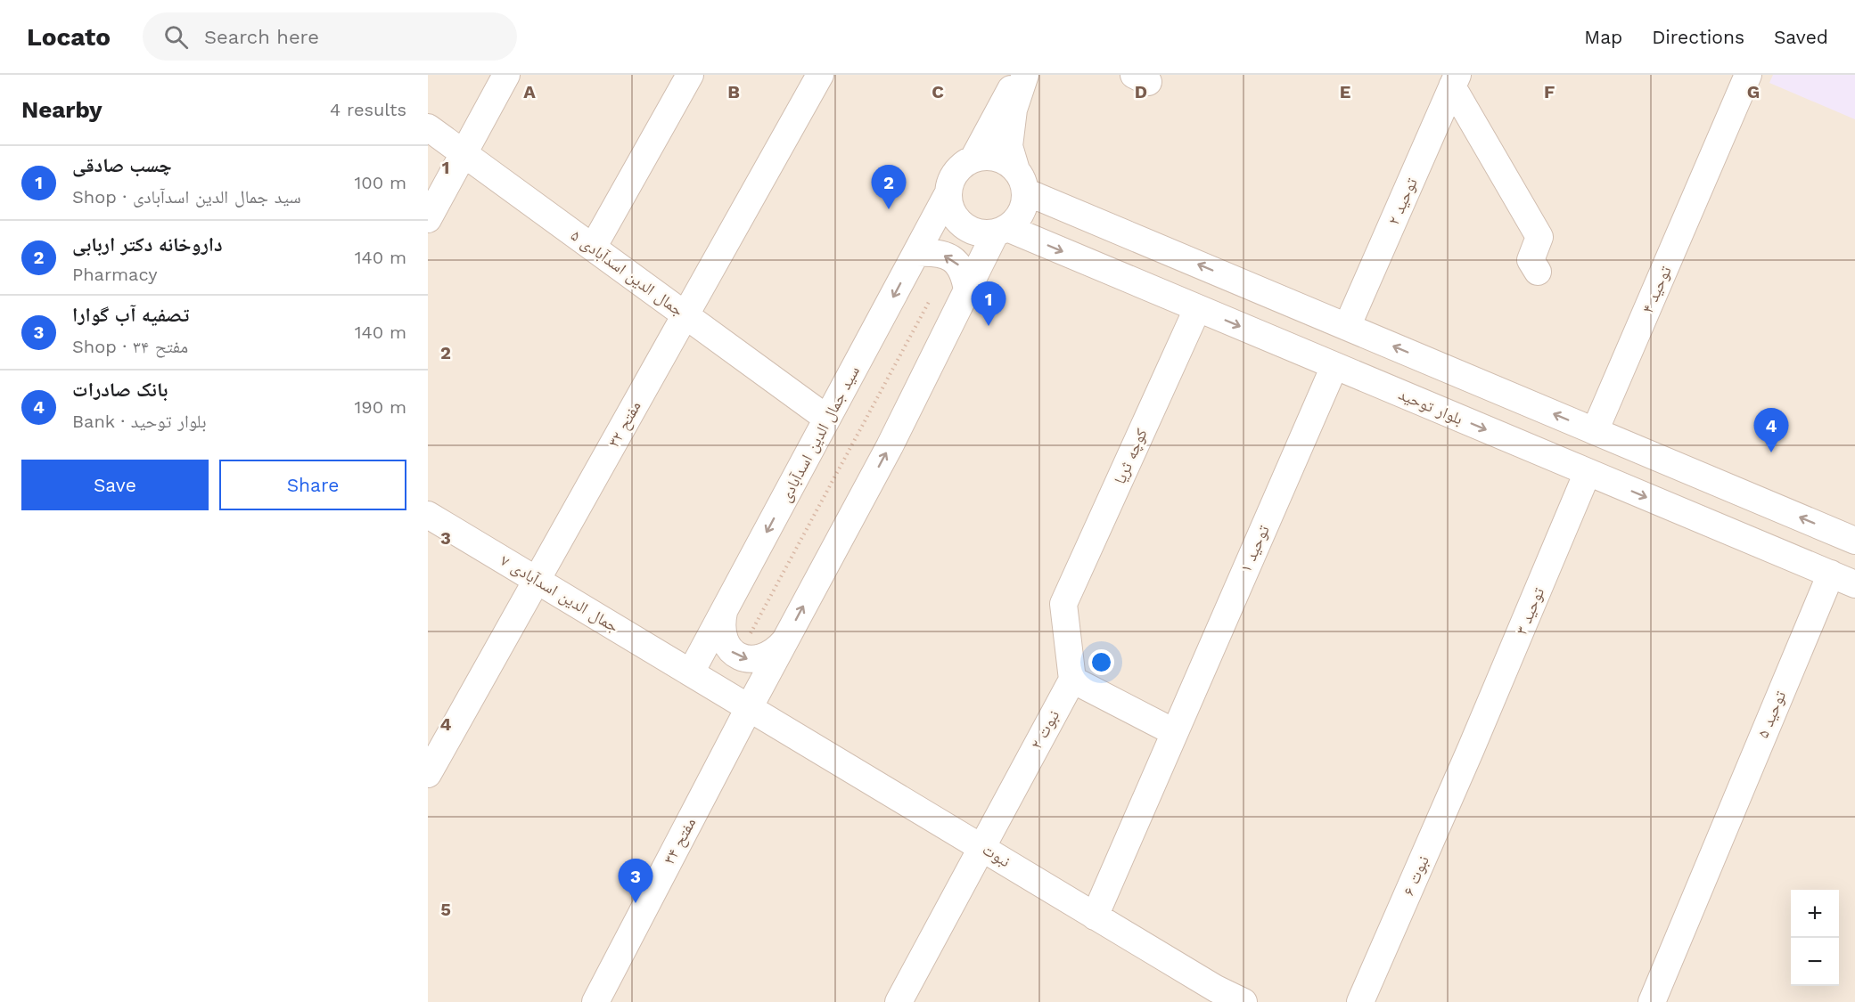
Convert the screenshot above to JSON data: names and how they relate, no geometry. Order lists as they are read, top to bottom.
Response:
{
  "streets": {
    "street": [
      "توحید ۲",
      "جمال الدین اسدآبادی ۵",
      "توحید ۴",
      "بلوار توحید",
      "مفتح ۳۲",
      "سید جمال الدین اسدآبادی",
      "کوچه ثریا",
      "توحید ۱",
      "جمال الدین اسدآبادی ۷",
      "توحید ۳",
      "توحید ۵",
      "نبوت ۲",
      "مفتح ۳۴",
      "نبوت",
      "نبوت ۶"
    ]
  },
  "crossings": [
    ["جمال الدین اسدآبادی ۵", "مفتح ۳۲"],
    ["جمال الدین اسدآبادی ۵", "سید جمال الدین اسدآبادی"],
    ["بلوار توحید", "سید جمال الدین اسدآبادی"],
    ["بلوار توحید", "کوچه ثریا"],
    ["بلوار توحید", "توحید ۱"],
    ["بلوار توحید", "توحید ۳"],
    ["بلوار توحید", "توحید ۵"],
    ["مفتح ۳۲", "جمال الدین اسدآبادی ۷"],
    ["سید جمال الدین اسدآبادی", "جمال الدین اسدآبادی ۷"],
    ["کوچه ثریا", "نبوت ۲"],
    ["توحید ۱", "نبوت"],
    ["جمال الدین اسدآبادی ۷", "مفتح ۳۴"],
    ["جمال الدین اسدآبادی ۷", "نبوت"],
    ["توحید ۳", "نبوت ۶"],
    ["نبوت ۲", "نبوت"],
    ["مفتح ۳۴", "نبوت"]
  ],
  "page": {
    "header": "Locato",
    "search": "Search here",
    "nav": ["Map", "Directions", "Saved"],
    "heading": ["Nearby", "4 results"],
    "list": [
      {
        "mark": "1",
        "name": "چسب صادقی",
        "note": "Shop · سید جمال الدین اسدآبادی",
        "value": "100 m"
      },
      {
        "mark": "2",
        "name": "داروخانه دکتر اربابی",
        "note": "Pharmacy",
        "value": "140 m"
      },
      {
        "mark": "3",
        "name": "تصفیه آب گوارا",
        "note": "Shop · مفتح ۳۴",
        "value": "140 m"
      },
      {
        "mark": "4",
        "name": "بانک صادرات",
        "note": "Bank · بلوار توحید",
        "value": "190 m"
      }
    ],
    "pins": [
      "2",
      "1",
      "4",
      "3"
    ],
    "buttons": ["Save", "Share"],
    "map_buttons": ["+", "−"]
  },
  "grid": {
    "columns": [
      "A",
      "B",
      "C",
      "D",
      "E",
      "F",
      "G"
    ],
    "rows": [
      "1",
      "2",
      "3",
      "4",
      "5"
    ]
  }
}
